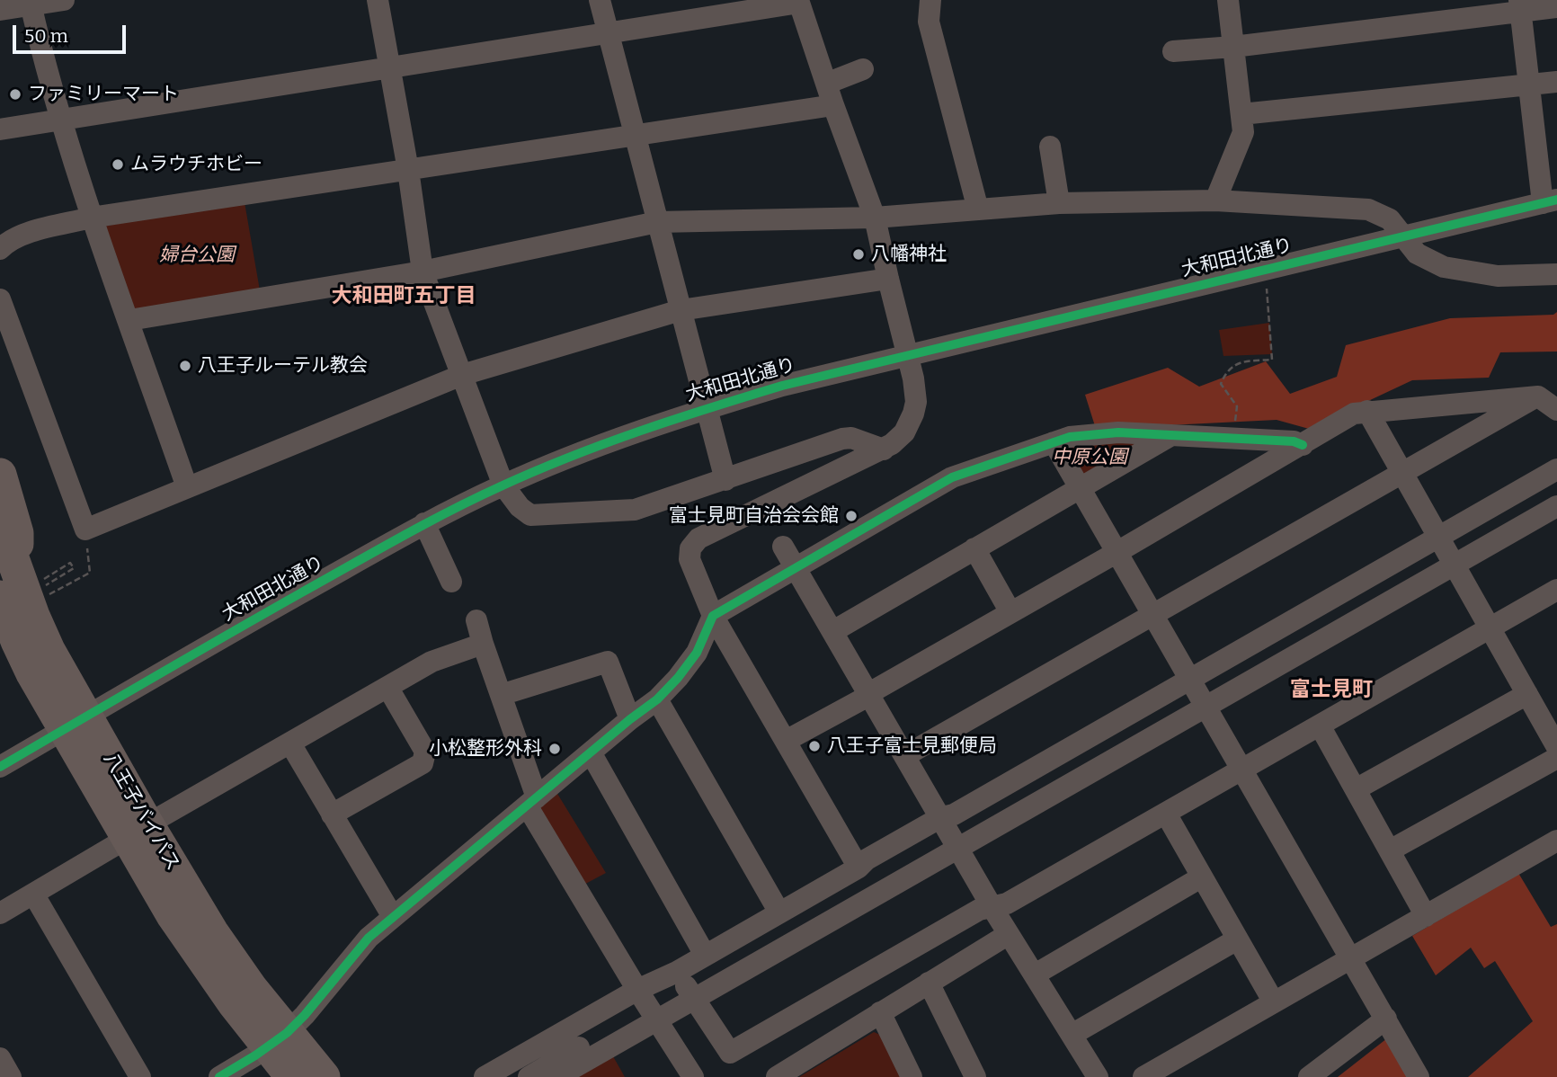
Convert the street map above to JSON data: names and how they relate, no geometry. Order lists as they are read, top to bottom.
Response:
{
  "streets": {
    "highway": ["八王子バイパス"],
    "street": ["大和田北通り"]
  },
  "crossings": [
    ["大和田北通り", "八王子バイパス"]
  ],
  "districts": ["大和田町五丁目", "富士見町"],
  "parks": ["婦台公園", "中原公園"],
  "places": [
    "ファミリーマート",
    "ムラウチホビー",
    "八幡神社",
    "八王子ルーテル教会",
    "富士見町自治会会館",
    "八王子富士見郵便局",
    "小松整形外科"
  ],
  "scale_bar": "50 m"
}
